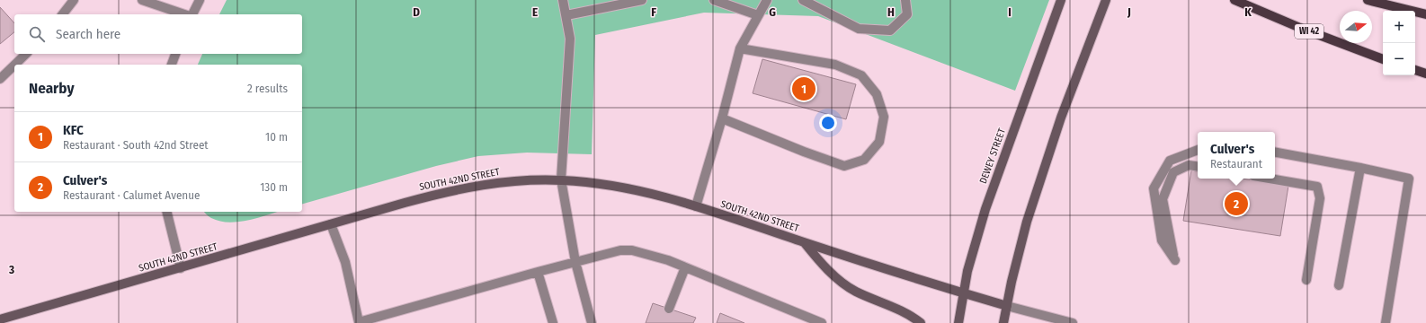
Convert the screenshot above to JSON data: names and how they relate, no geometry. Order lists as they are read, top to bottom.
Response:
{
  "streets": {
    "main road": ["WI 42"],
    "street": ["DEWEY STREET", "SOUTH 42ND STREET"]
  },
  "crossings": [
    ["DEWEY STREET", "SOUTH 42ND STREET"]
  ],
  "north": "right",
  "page": {
    "map_buttons": ["+", "−"],
    "search": "Search here",
    "heading": ["Nearby", "2 results"],
    "pins": ["1", "2"],
    "list": [
      {
        "mark": "1",
        "name": "KFC",
        "note": "Restaurant · South 42nd Street",
        "value": "10 m"
      },
      {
        "mark": "2",
        "name": "Culver's",
        "note": "Restaurant · Calumet Avenue",
        "value": "130 m"
      }
    ],
    "popup": ["Culver's", "Restaurant"]
  },
  "grid": {
    "columns": [
      "D",
      "E",
      "F",
      "G",
      "H",
      "I",
      "J",
      "K"
    ],
    "rows": ["3"]
  }
}
